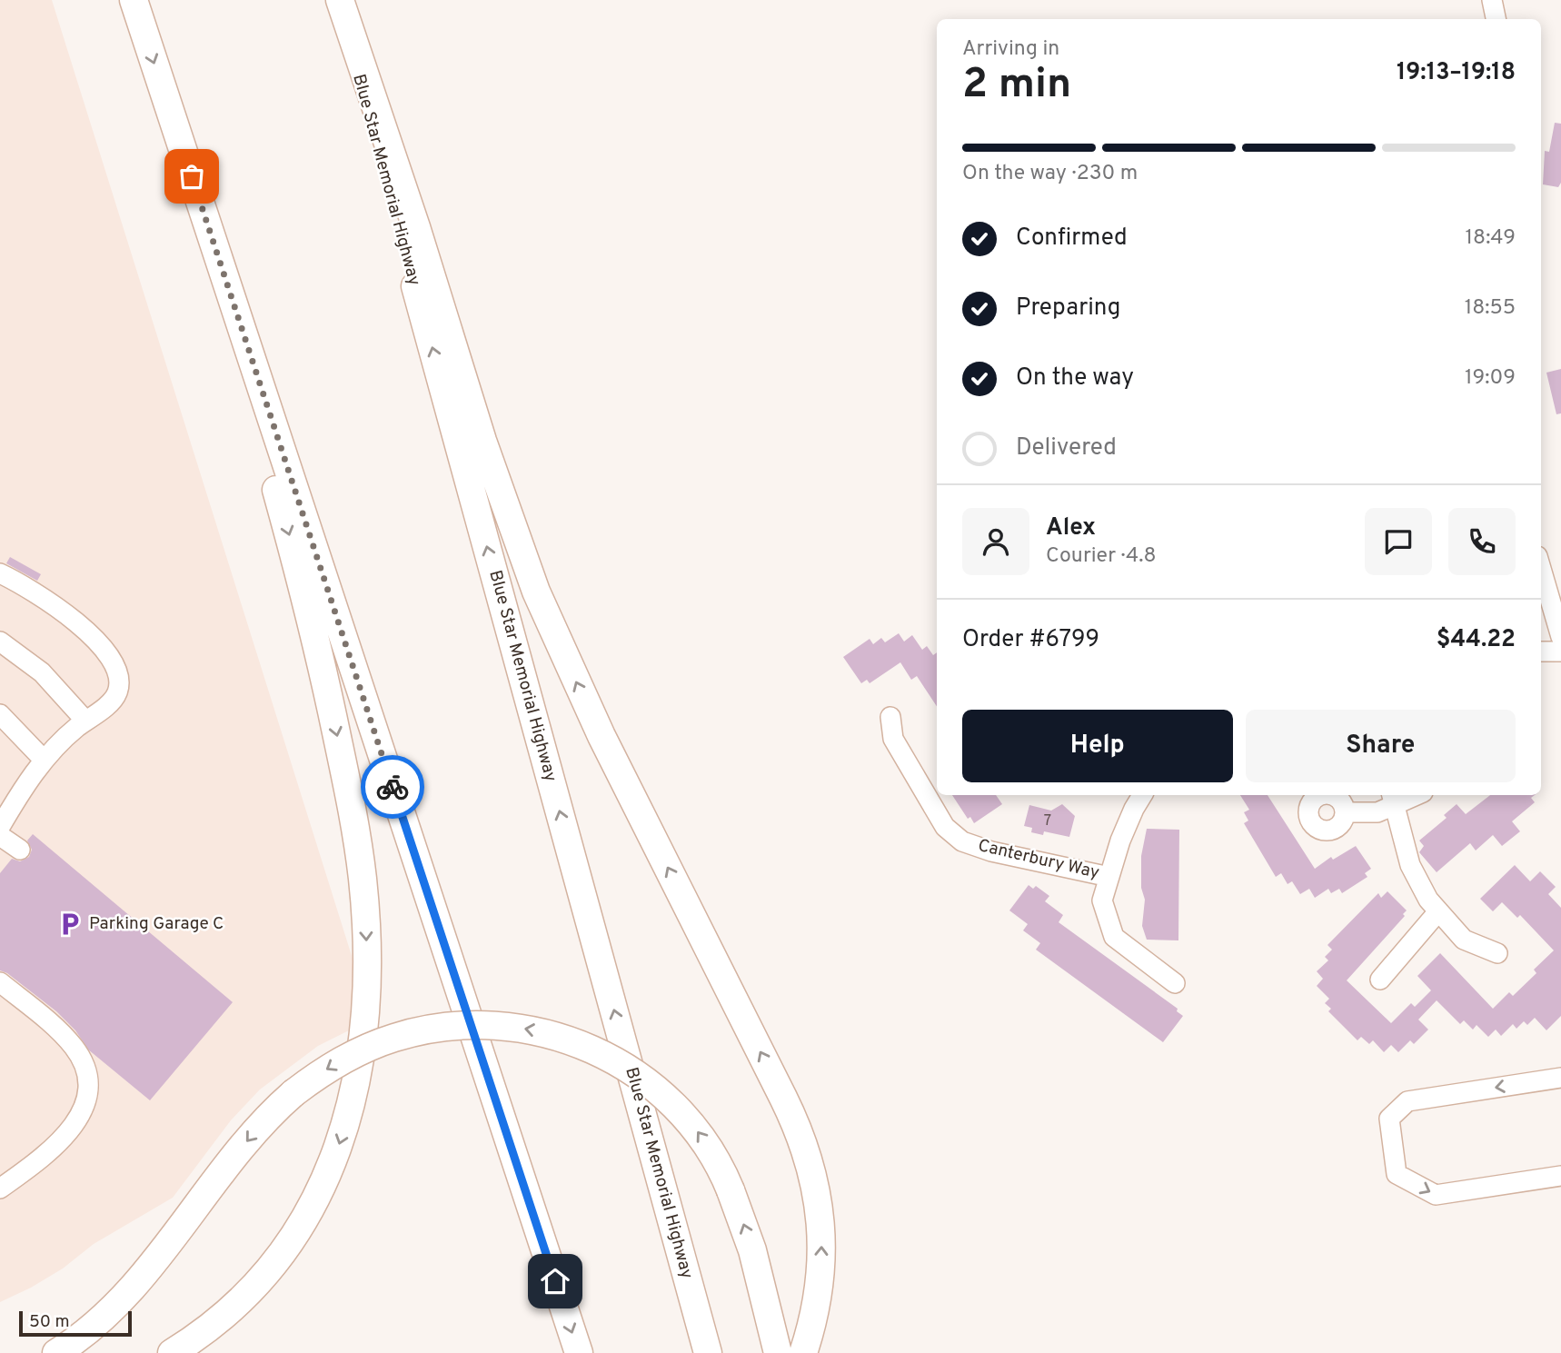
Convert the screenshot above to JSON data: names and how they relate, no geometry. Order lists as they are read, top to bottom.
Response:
{
  "streets": {
    "highway": ["Blue Star Memorial Highway"],
    "street": ["Canterbury Way"]
  },
  "places": {
    "parking": ["Parking Garage C"]
  },
  "house_numbers": ["7"],
  "scale_bar": "50 m",
  "page": {
    "heading": ["2 min", "Arriving in", "19:13–19:18"],
    "panel": [
      "Alex",
      "Courier · 4.8",
      "Order #6799",
      "$44.22"
    ],
    "bar": "On the way · 230 m",
    "list": [
      ["Confirmed", "18:49"],
      ["Preparing", "18:55"],
      ["On the way", "19:09"],
      "Delivered"
    ],
    "buttons": ["Help", "Share"],
    "scale": "50 m"
  }
}
